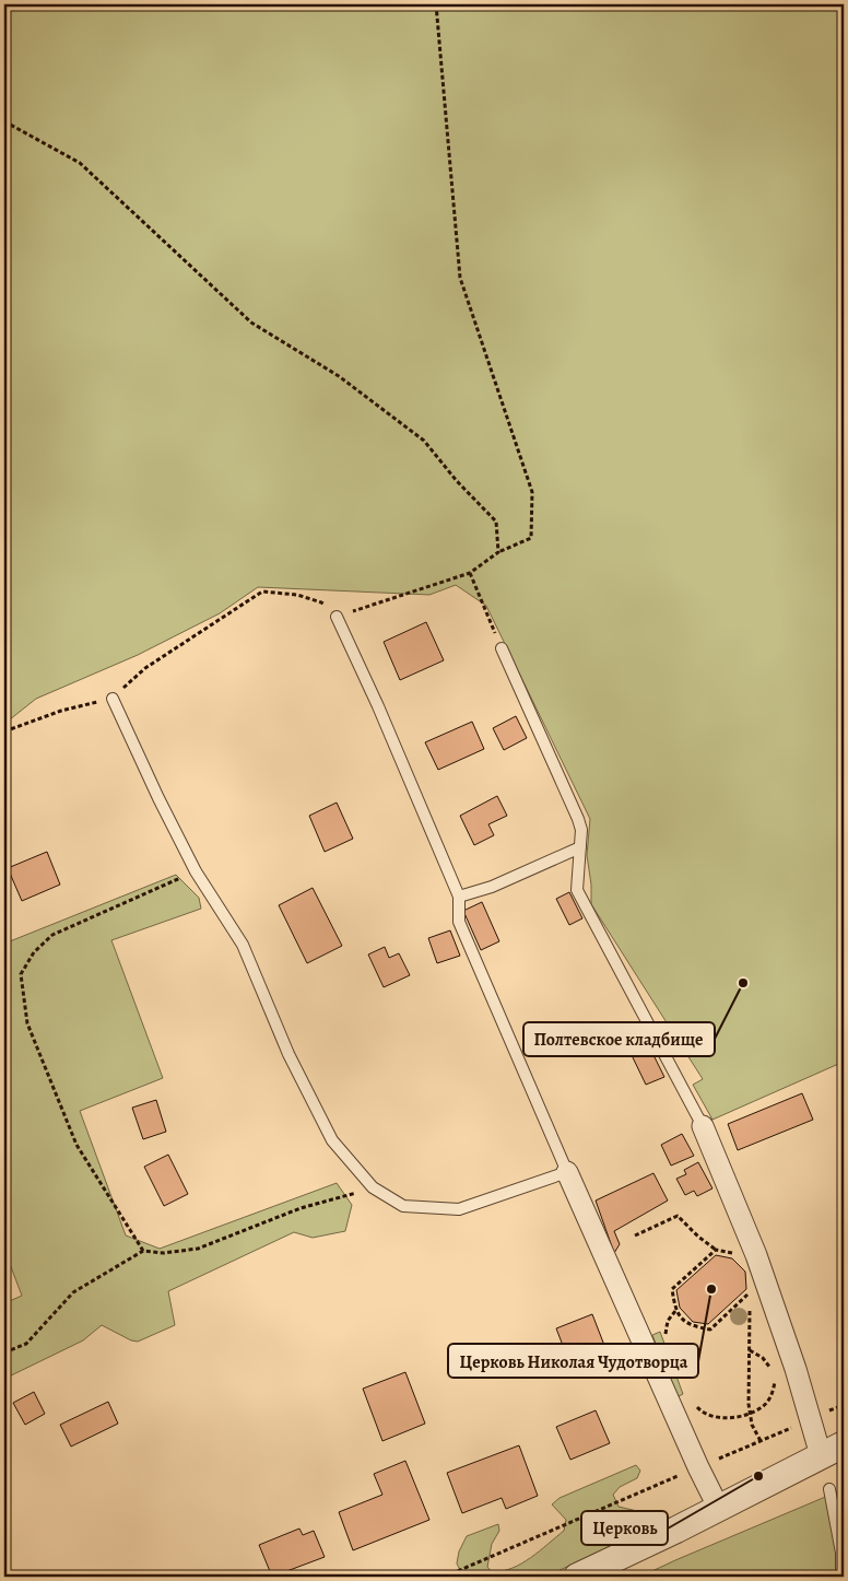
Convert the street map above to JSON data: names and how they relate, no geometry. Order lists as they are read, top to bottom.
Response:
{
  "places": ["Полтевское кладбище", "Церковь Николая Чудотворца", "Церковь"]
}
